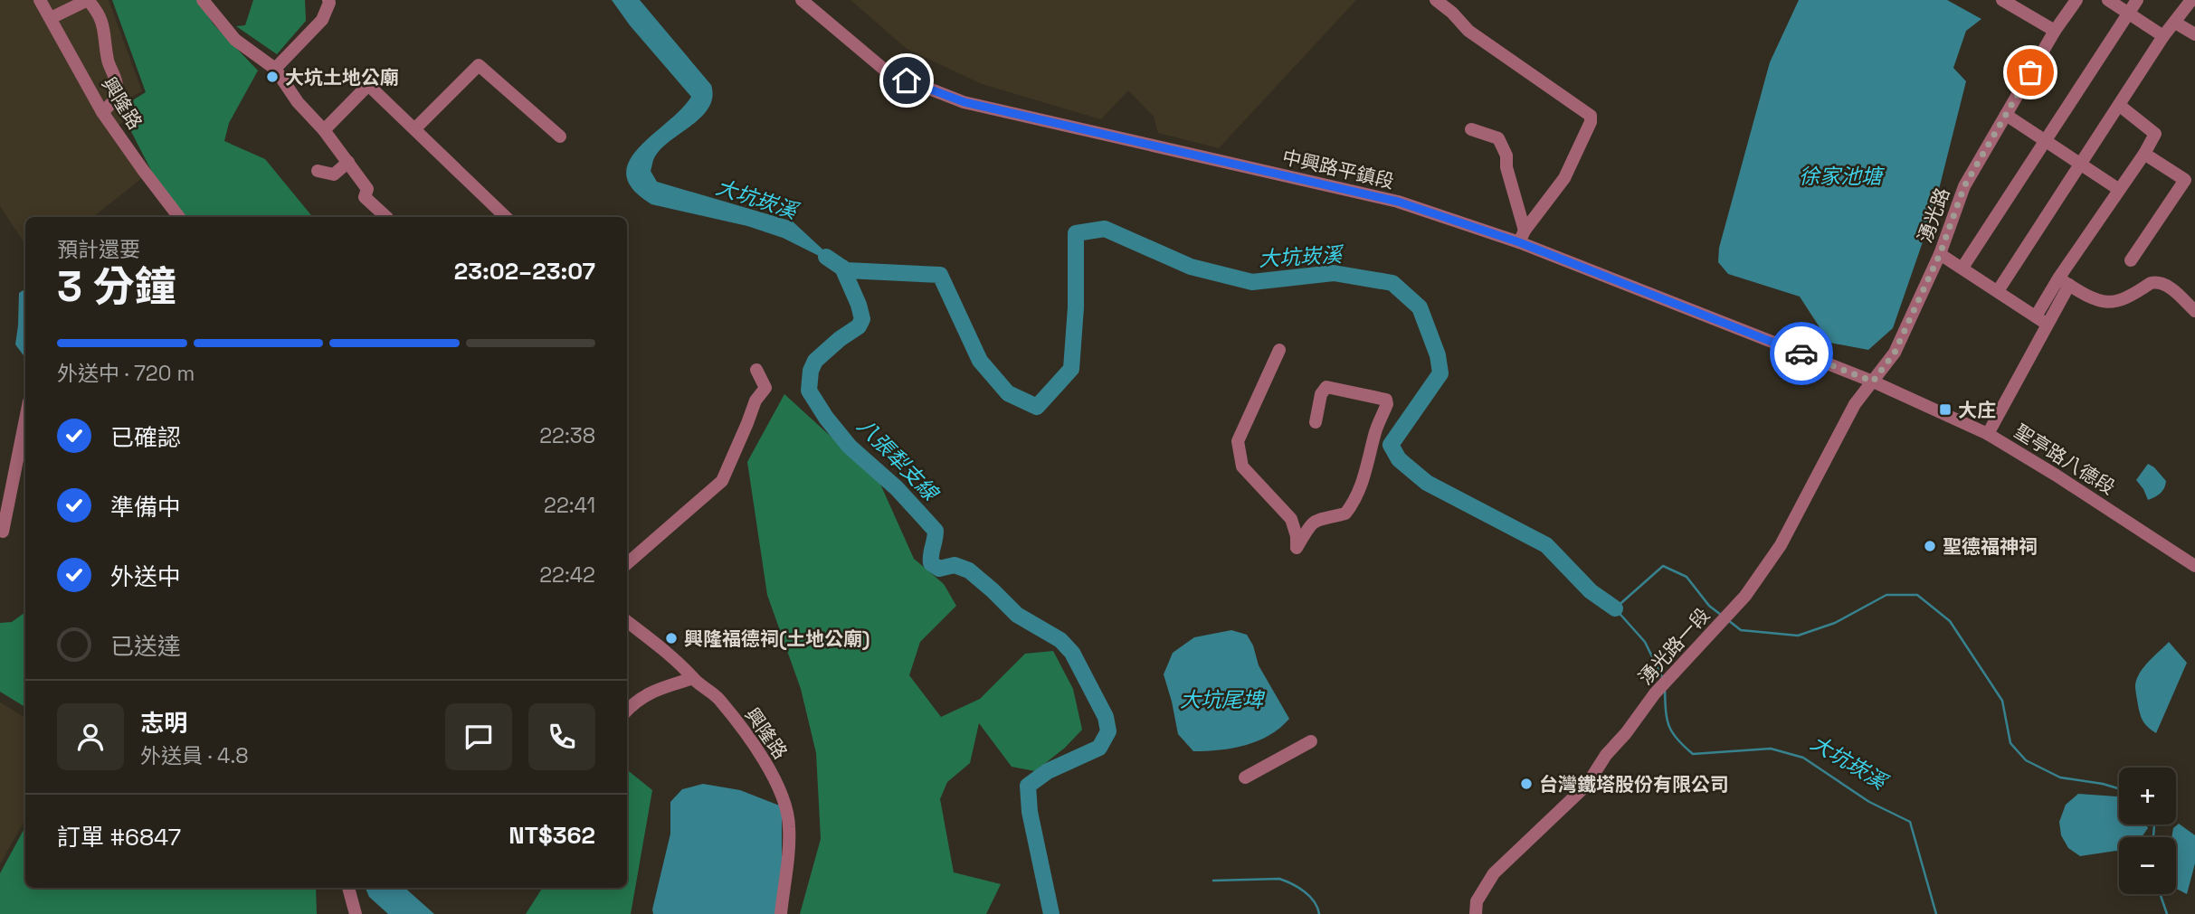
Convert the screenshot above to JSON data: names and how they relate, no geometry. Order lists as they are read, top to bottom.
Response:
{
  "streets": {
    "street": [
      "興隆路",
      "中興路平鎮段",
      "湧光路",
      "聖亭路八德段",
      "湧光路一段"
    ]
  },
  "crossings": [
    ["中興路平鎮段", "湧光路"],
    ["中興路平鎮段", "聖亭路八德段"],
    ["中興路平鎮段", "湧光路一段"],
    ["湧光路", "聖亭路八德段"],
    ["湧光路", "湧光路一段"],
    ["聖亭路八德段", "湧光路一段"]
  ],
  "water": [
    "徐家池塘",
    "大坑崁溪",
    "八張犁支線",
    "大坑尾埤"
  ],
  "places": {
    "other": [
      "大坑土地公廟",
      "聖德福神祠",
      "興隆福德祠(土地公廟)",
      "台灣鐵塔股份有限公司"
    ],
    "transit": ["大庄"]
  },
  "page": {
    "heading": ["3 分鐘", "預計還要", "23:02–23:07"],
    "panel": [
      "志明",
      "外送員 · 4.8",
      "訂單 #6847",
      "NT$362"
    ],
    "bar": "外送中 · 720 m",
    "list": [
      ["已確認", "22:38"],
      ["準備中", "22:41"],
      ["外送中", "22:42"],
      "已送達"
    ],
    "map_buttons": ["+", "−"]
  }
}
